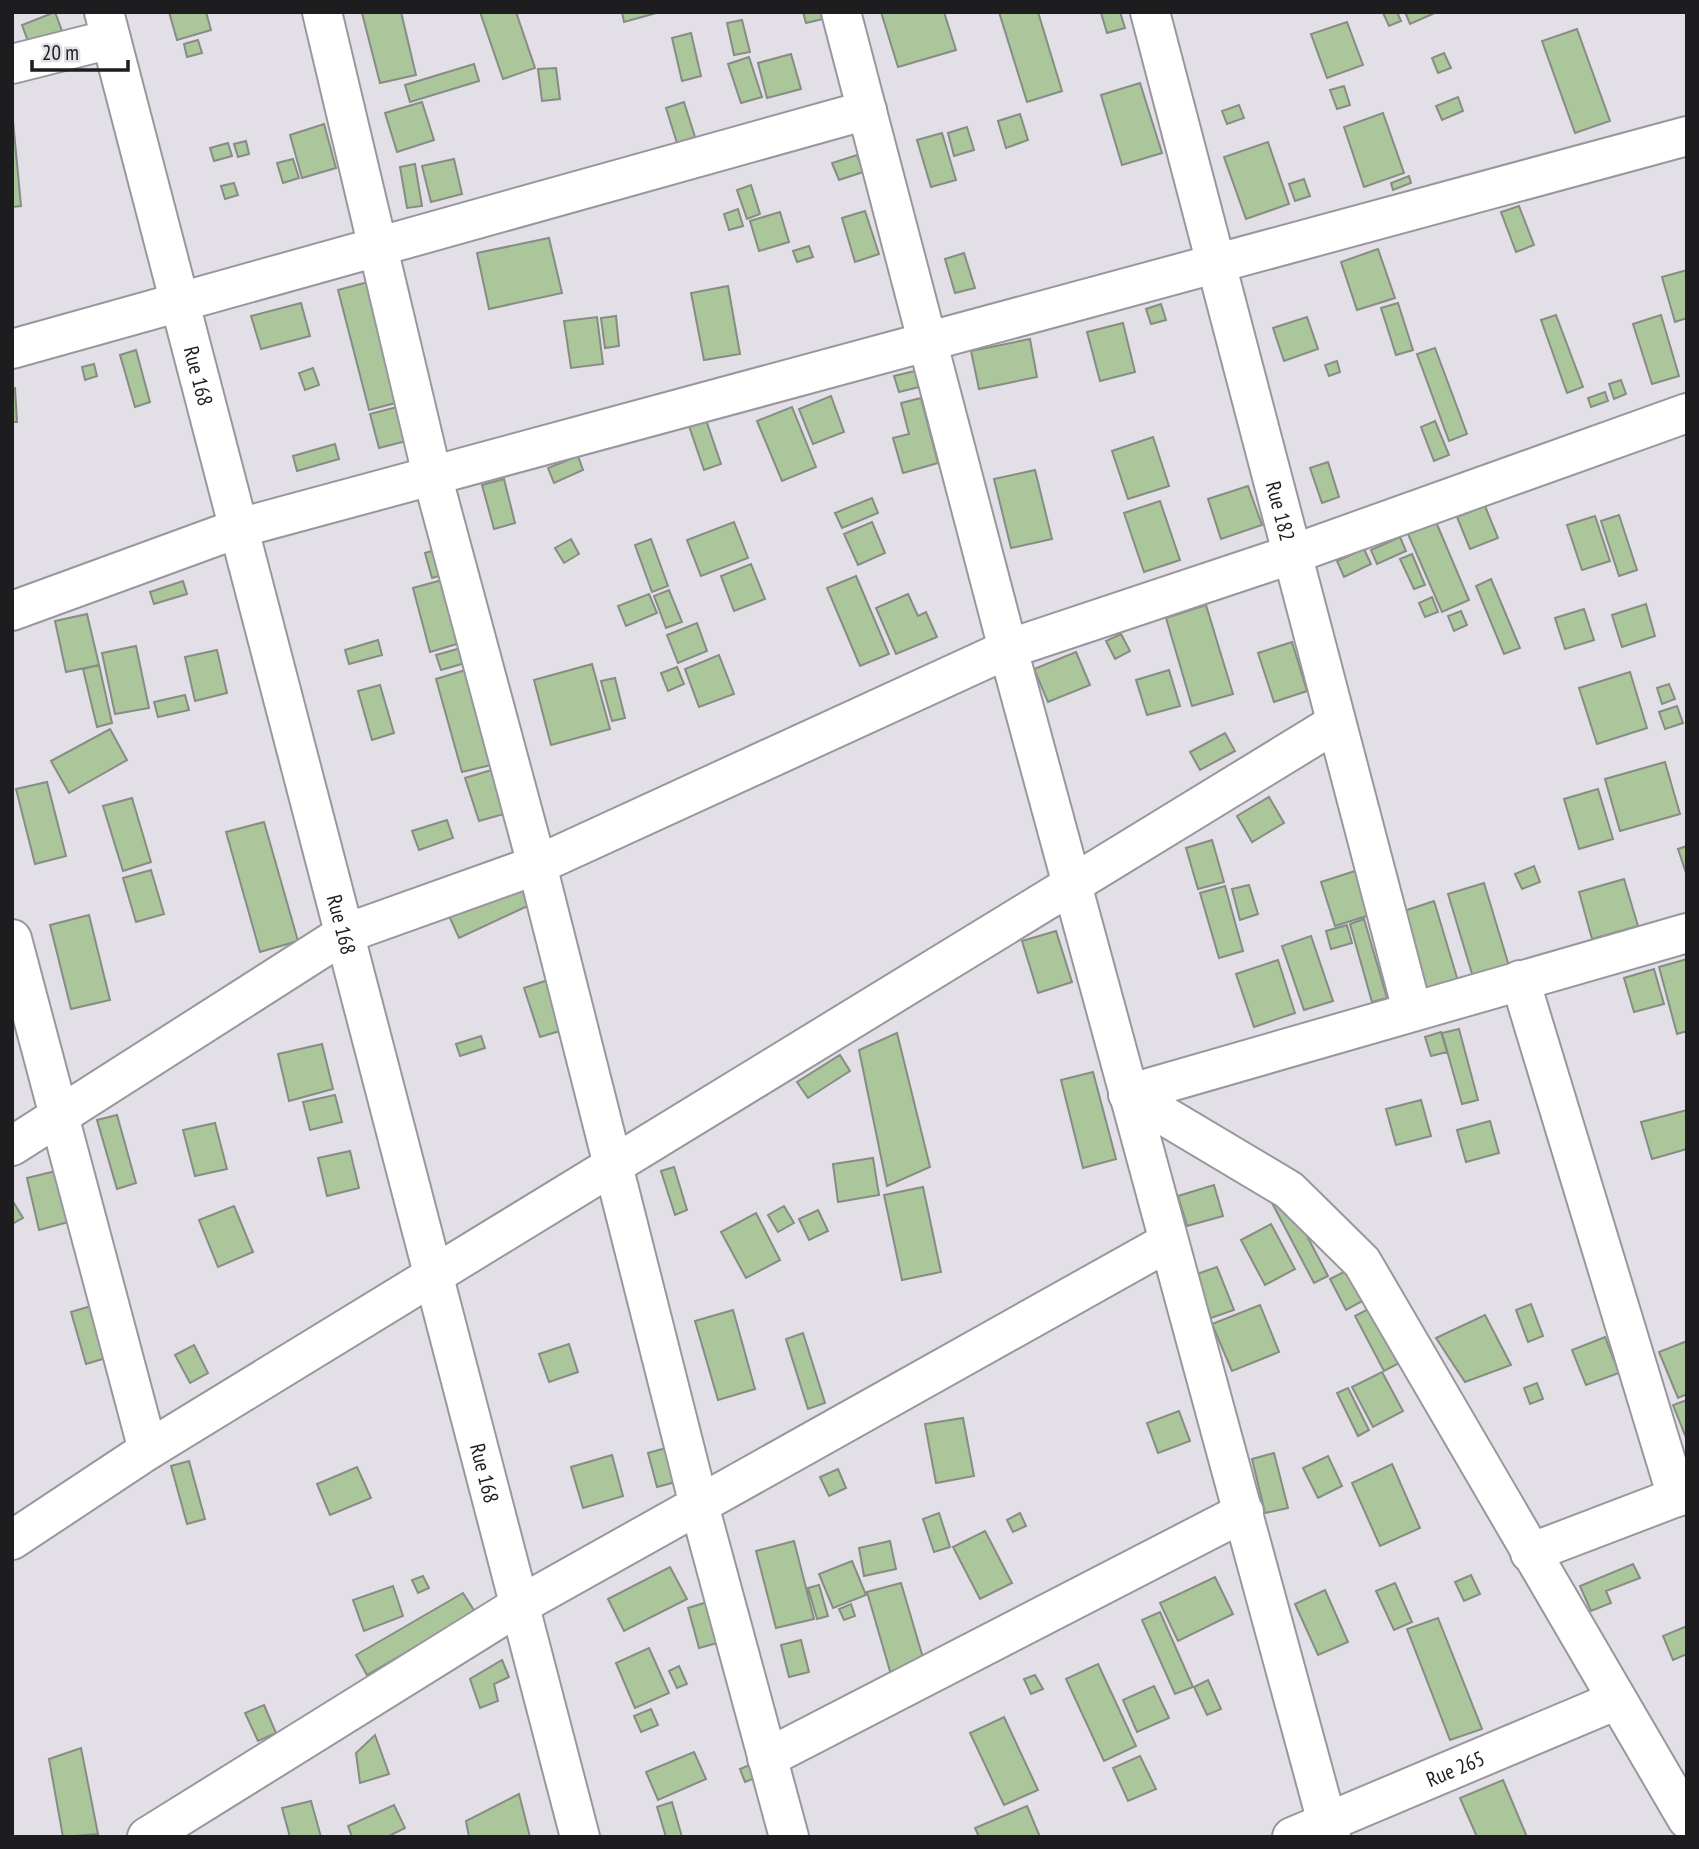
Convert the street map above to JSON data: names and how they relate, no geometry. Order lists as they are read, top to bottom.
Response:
{
  "streets": {
    "street": ["Rue 168", "Rue 182", "Rue 265"]
  },
  "scale_bar": "20 m"
}
